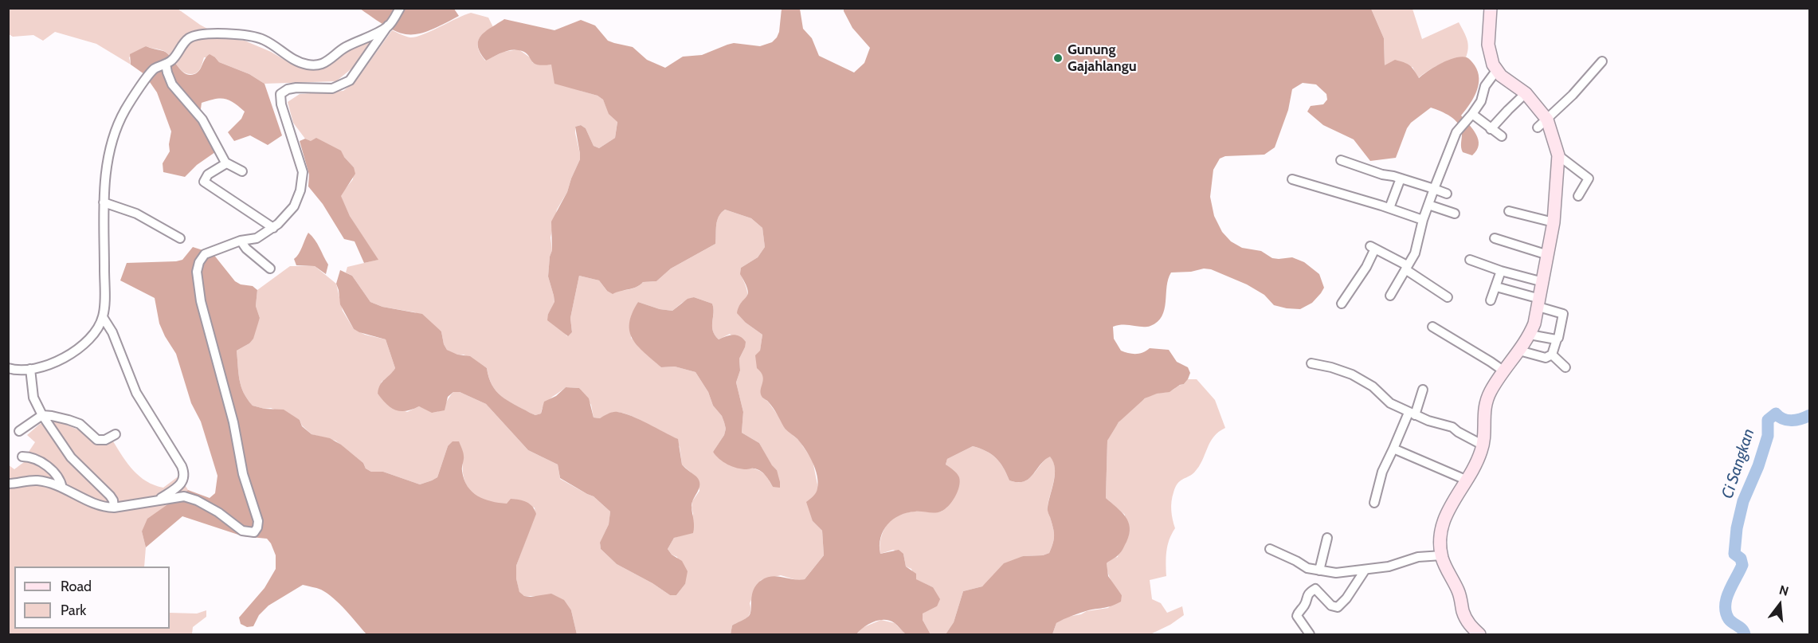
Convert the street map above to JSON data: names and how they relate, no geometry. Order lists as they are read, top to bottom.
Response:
{
  "water": ["Ci Sangkan"],
  "places": ["Gunung Gajahlangu"],
  "legend": ["Road", "Park"],
  "north": "top"
}
